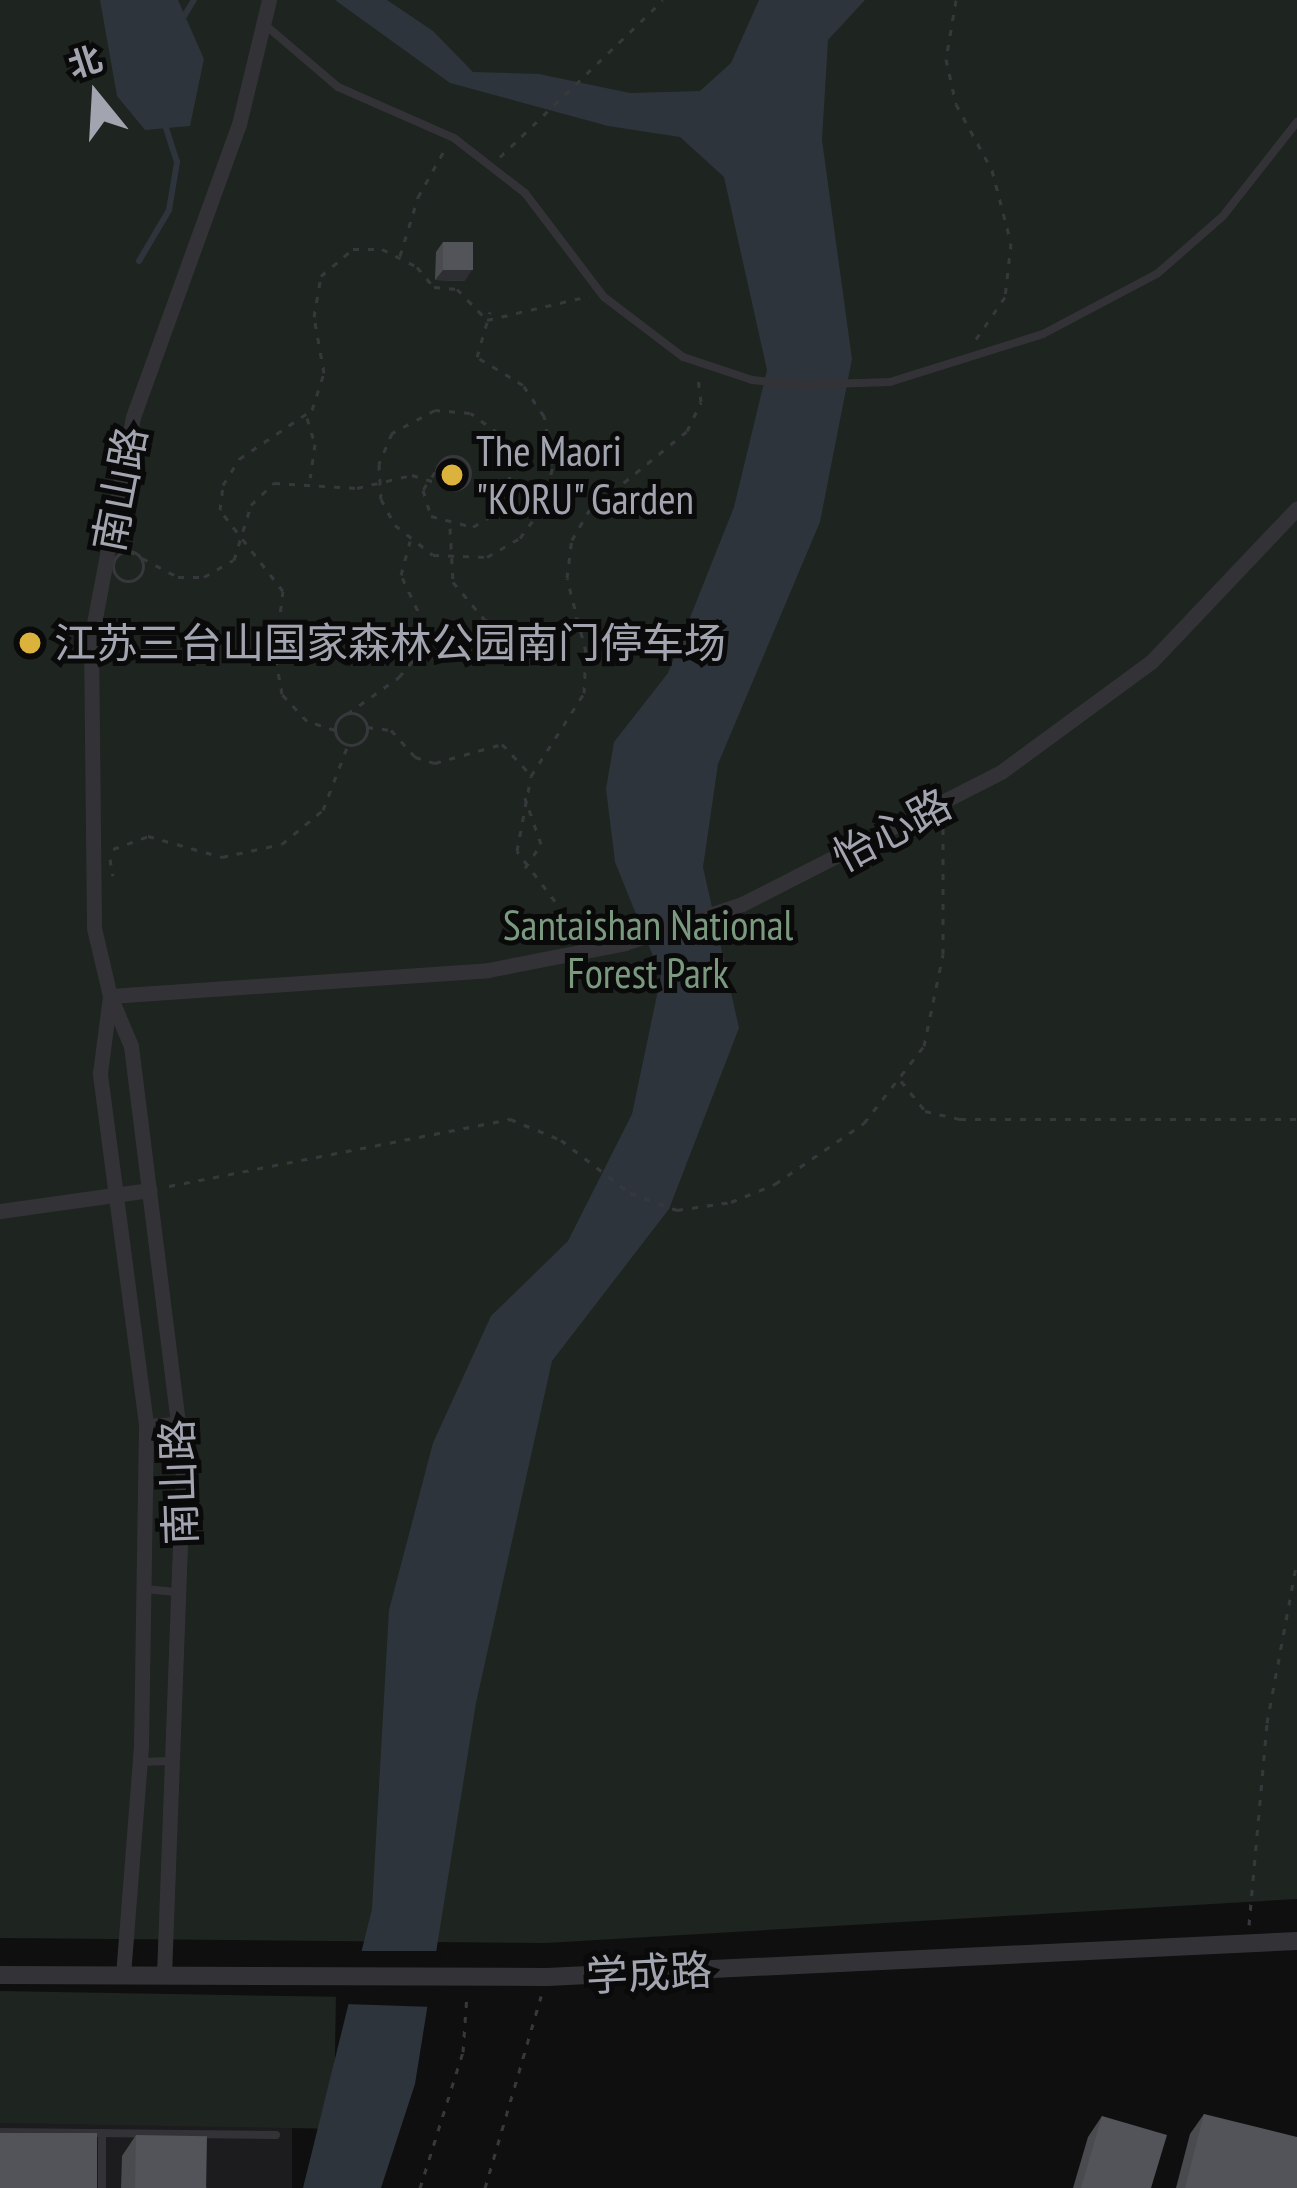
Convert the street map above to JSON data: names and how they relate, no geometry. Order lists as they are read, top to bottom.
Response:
{
  "streets": {
    "street": ["南山路", "怡心路", "学成路"]
  },
  "crossings": [
    ["南山路", "怡心路"],
    ["南山路", "学成路"]
  ],
  "parks": ["Santaishan National Forest Park"],
  "places": ["The Maori \"KORU\" Garden", "江苏三台山国家森林公园南门停车场"],
  "north": "top"
}
